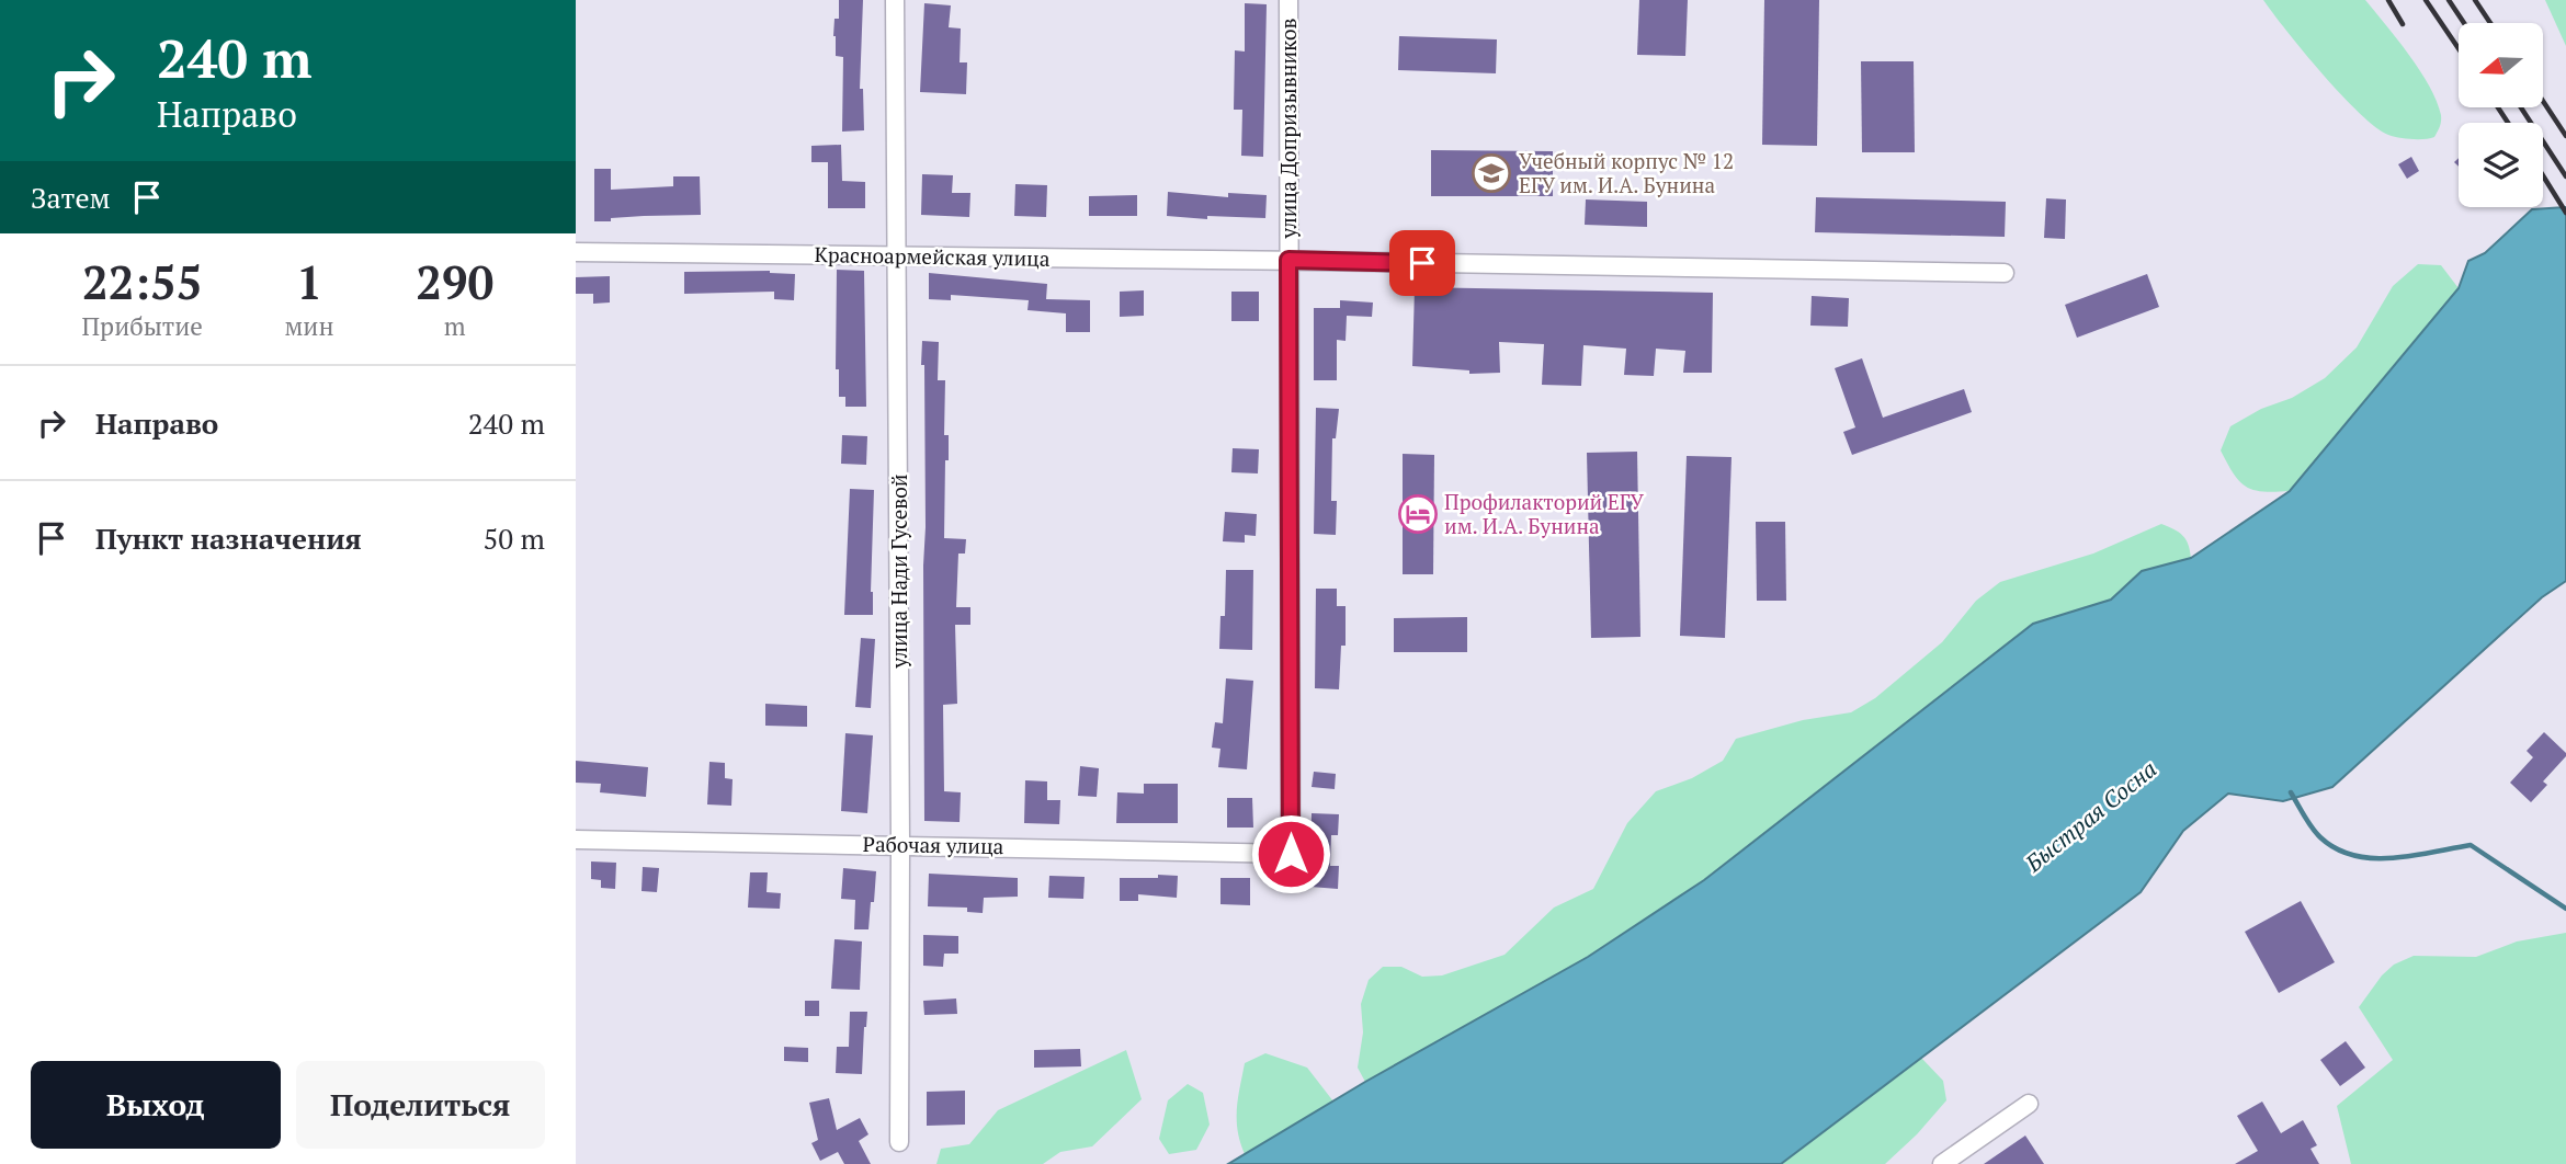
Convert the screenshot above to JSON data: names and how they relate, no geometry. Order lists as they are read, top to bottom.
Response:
{
  "streets": {
    "street": [
      "улица Допризывников",
      "Красноармейская улица",
      "улица Нади Гусевой",
      "Рабочая улица"
    ]
  },
  "crossings": [
    ["улица Допризывников", "Красноармейская улица"],
    ["улица Допризывников", "Рабочая улица"],
    ["Красноармейская улица", "улица Нади Гусевой"],
    ["улица Нади Гусевой", "Рабочая улица"]
  ],
  "water": ["Быстрая Сосна"],
  "places": {
    "school or university": ["Учебный корпус № 12 ЕГУ им. И.А. Бунина"],
    "hotel": ["Профилакторий ЕГУ им. И.А. Бунина"]
  },
  "north": "left",
  "page": {
    "turn": ["240 m", "Направо"],
    "then": "Затем",
    "eta": [
      "22:55",
      "Прибытие",
      "1",
      "мин",
      "290",
      "m"
    ],
    "list": [
      {
        "name": "Направо",
        "value": "240 m"
      },
      {
        "name": "Пункт назначения",
        "value": "50 m"
      }
    ],
    "buttons": ["Выход", "Поделиться"]
  }
}
